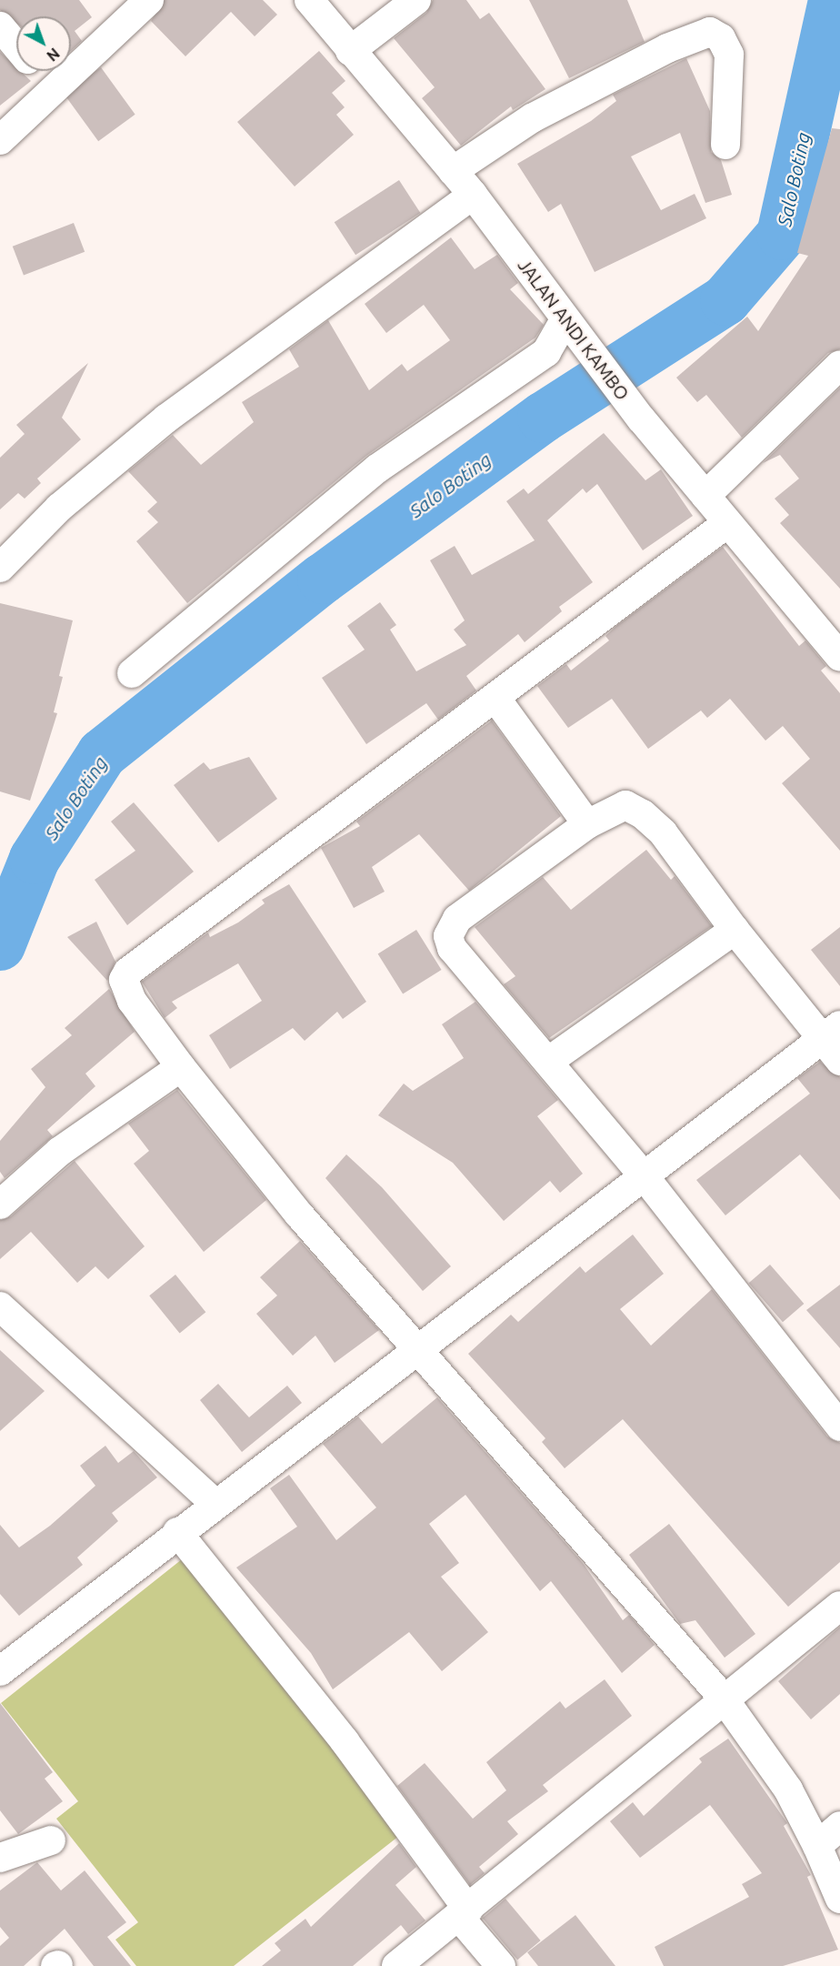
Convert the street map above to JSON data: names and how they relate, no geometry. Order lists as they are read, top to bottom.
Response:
{
  "streets": {
    "street": ["JALAN ANDI KAMBO"]
  },
  "water": ["Salo Boting"],
  "north": "bottom right"
}
